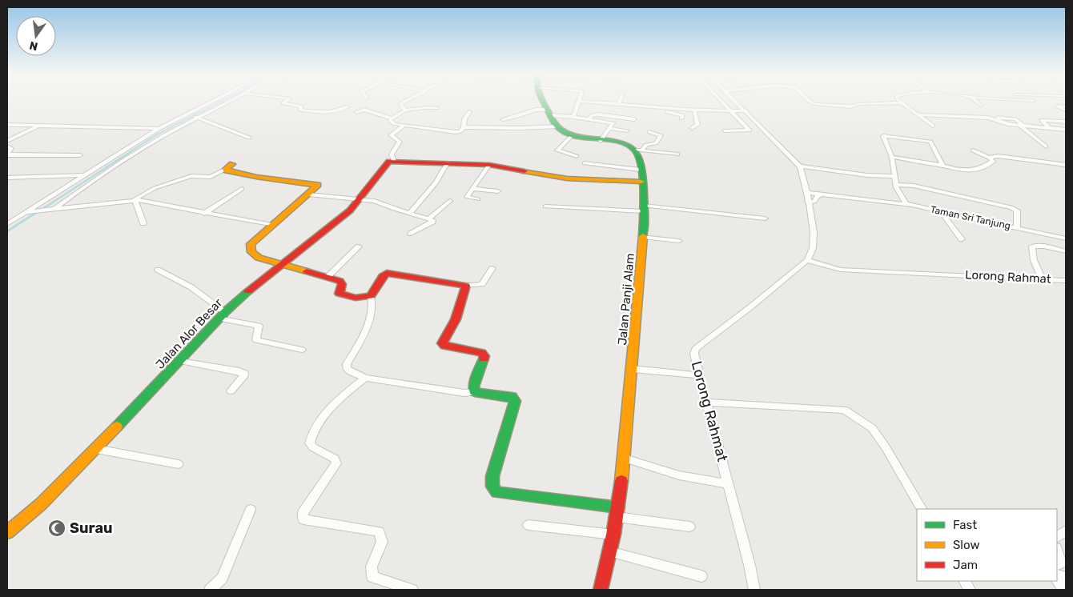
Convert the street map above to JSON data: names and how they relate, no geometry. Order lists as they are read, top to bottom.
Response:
{
  "streets": {
    "street": [
      "Taman Sri Tanjung",
      "Lorong Rahmat",
      "Jalan Panji Alam",
      "Jalan Alor Besar"
    ]
  },
  "places": {
    "mosque": ["Surau"]
  },
  "legend": ["Fast", "Slow", "Jam"],
  "north": "bottom"
}
